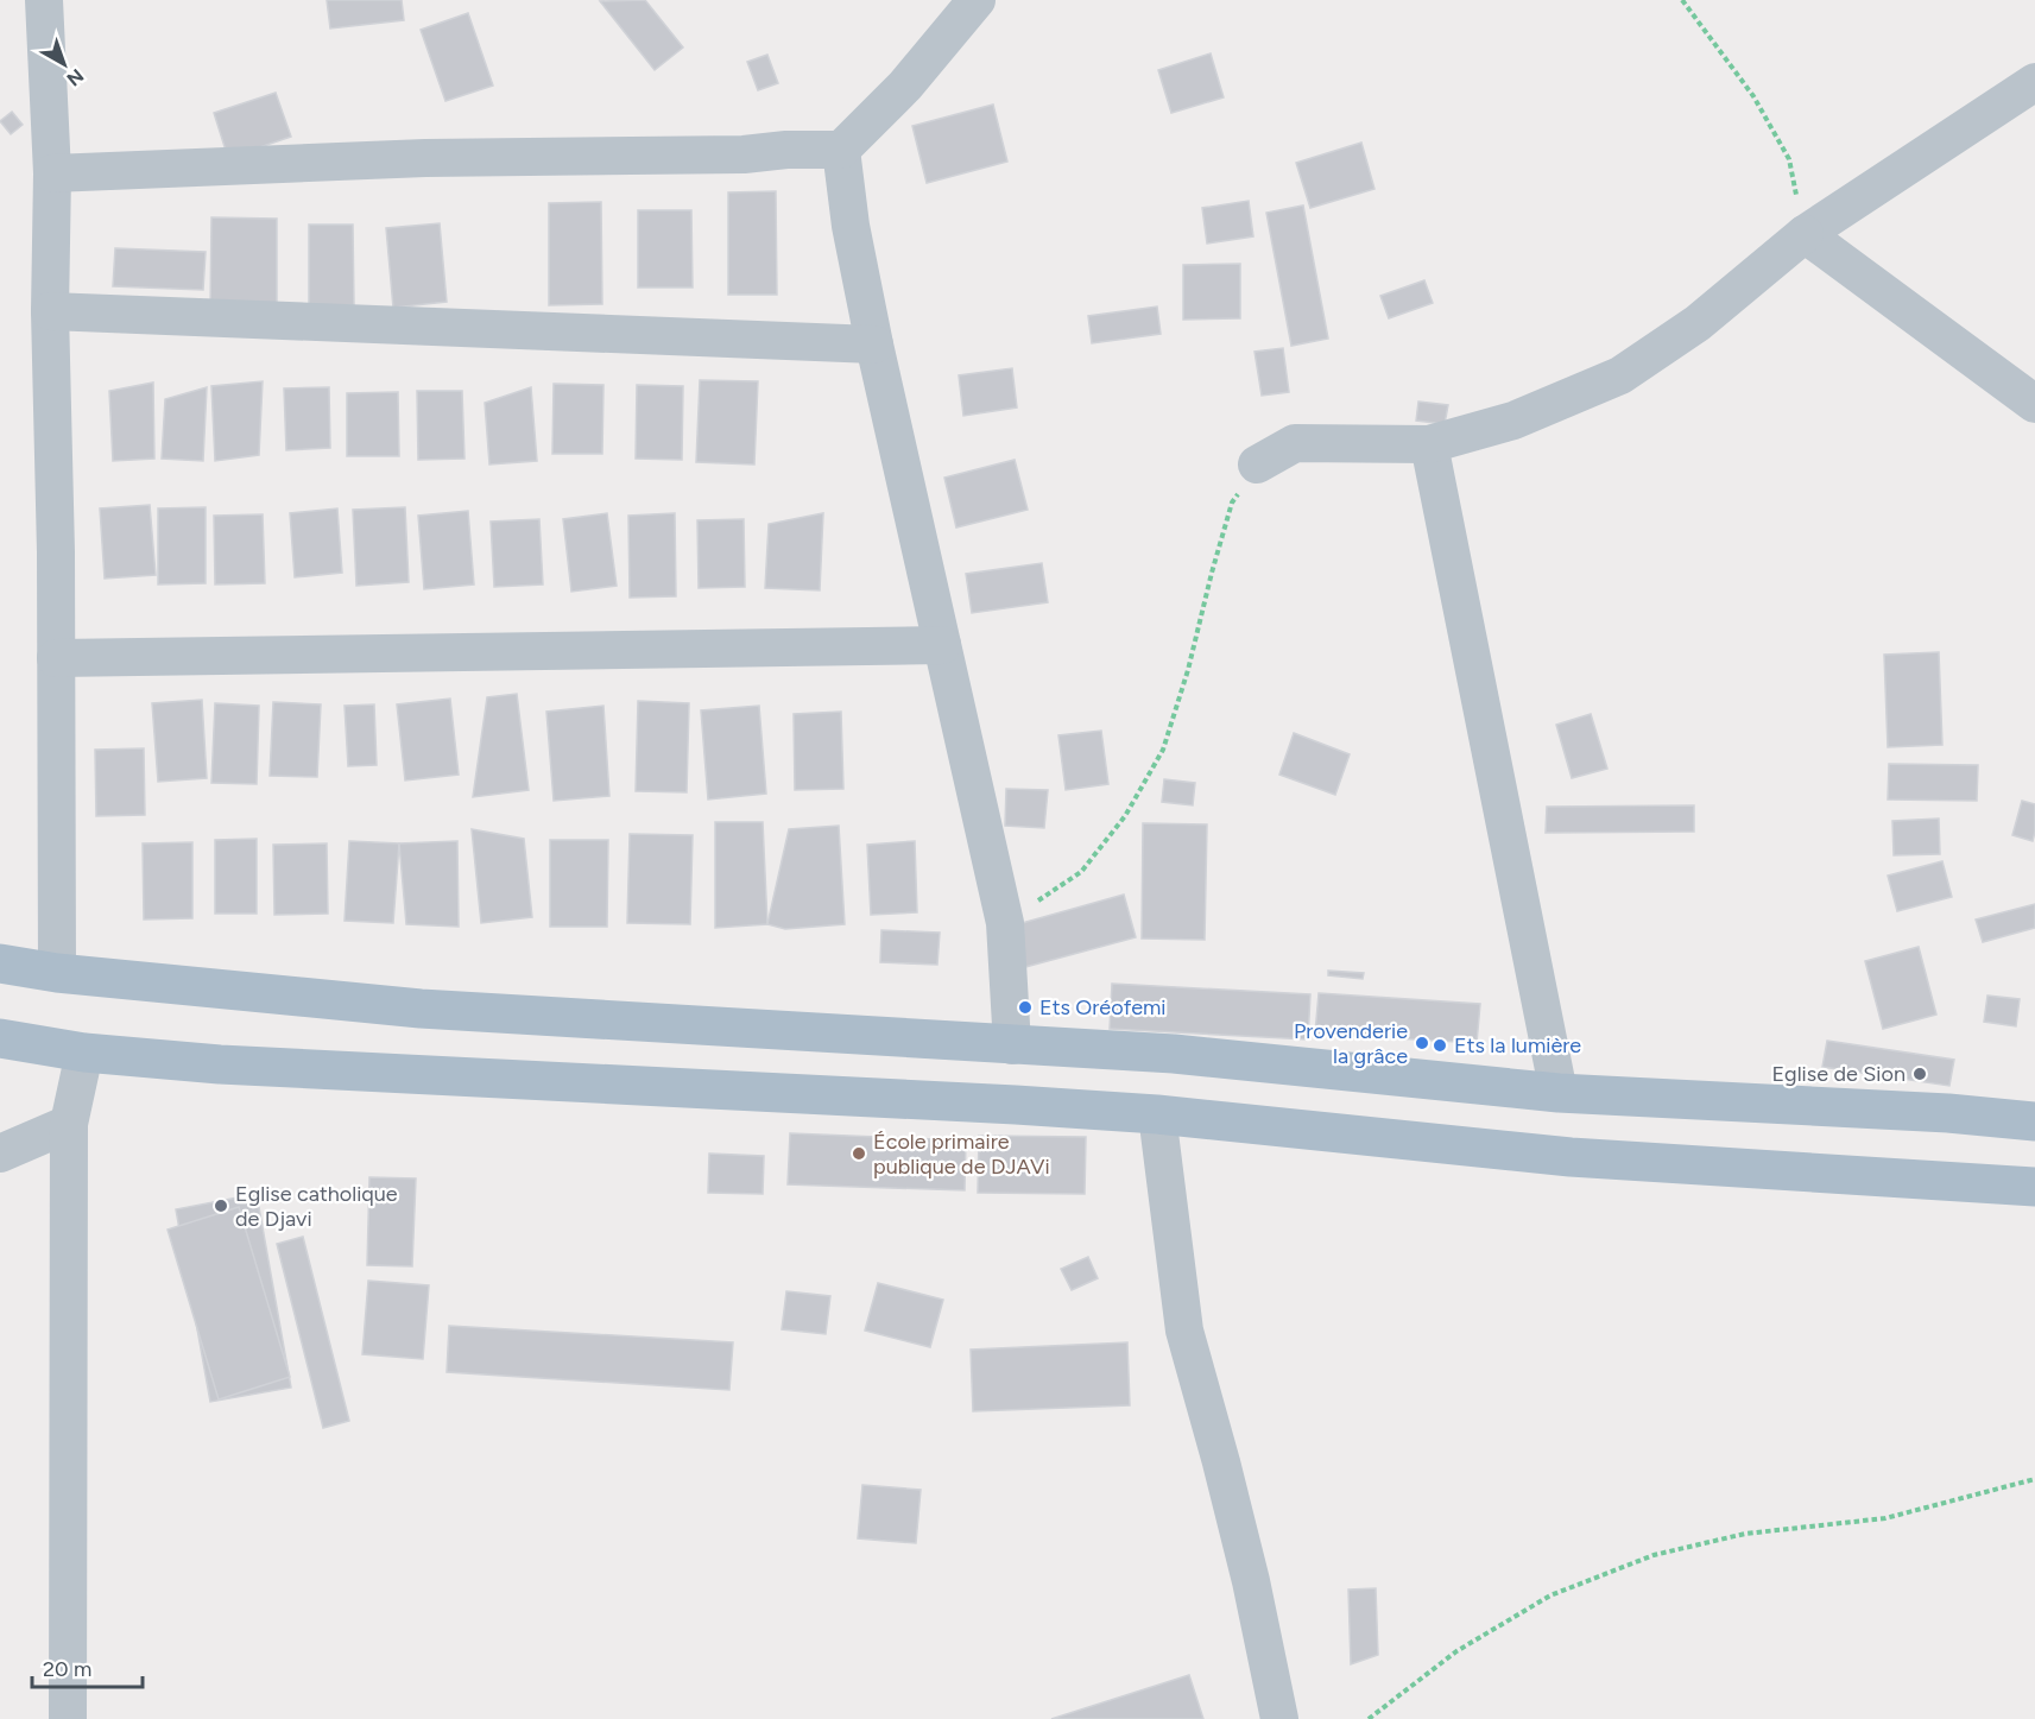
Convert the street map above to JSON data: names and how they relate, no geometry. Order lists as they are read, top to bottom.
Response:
{
  "places": [
    "Ets Oréofemi",
    "Provenderie la grâce",
    "Ets la lumière",
    "Eglise de Sion",
    "École primaire publique de DJAVi",
    "Eglise catholique de Djavi"
  ],
  "scale_bar": "20 m",
  "north": "bottom right"
}
